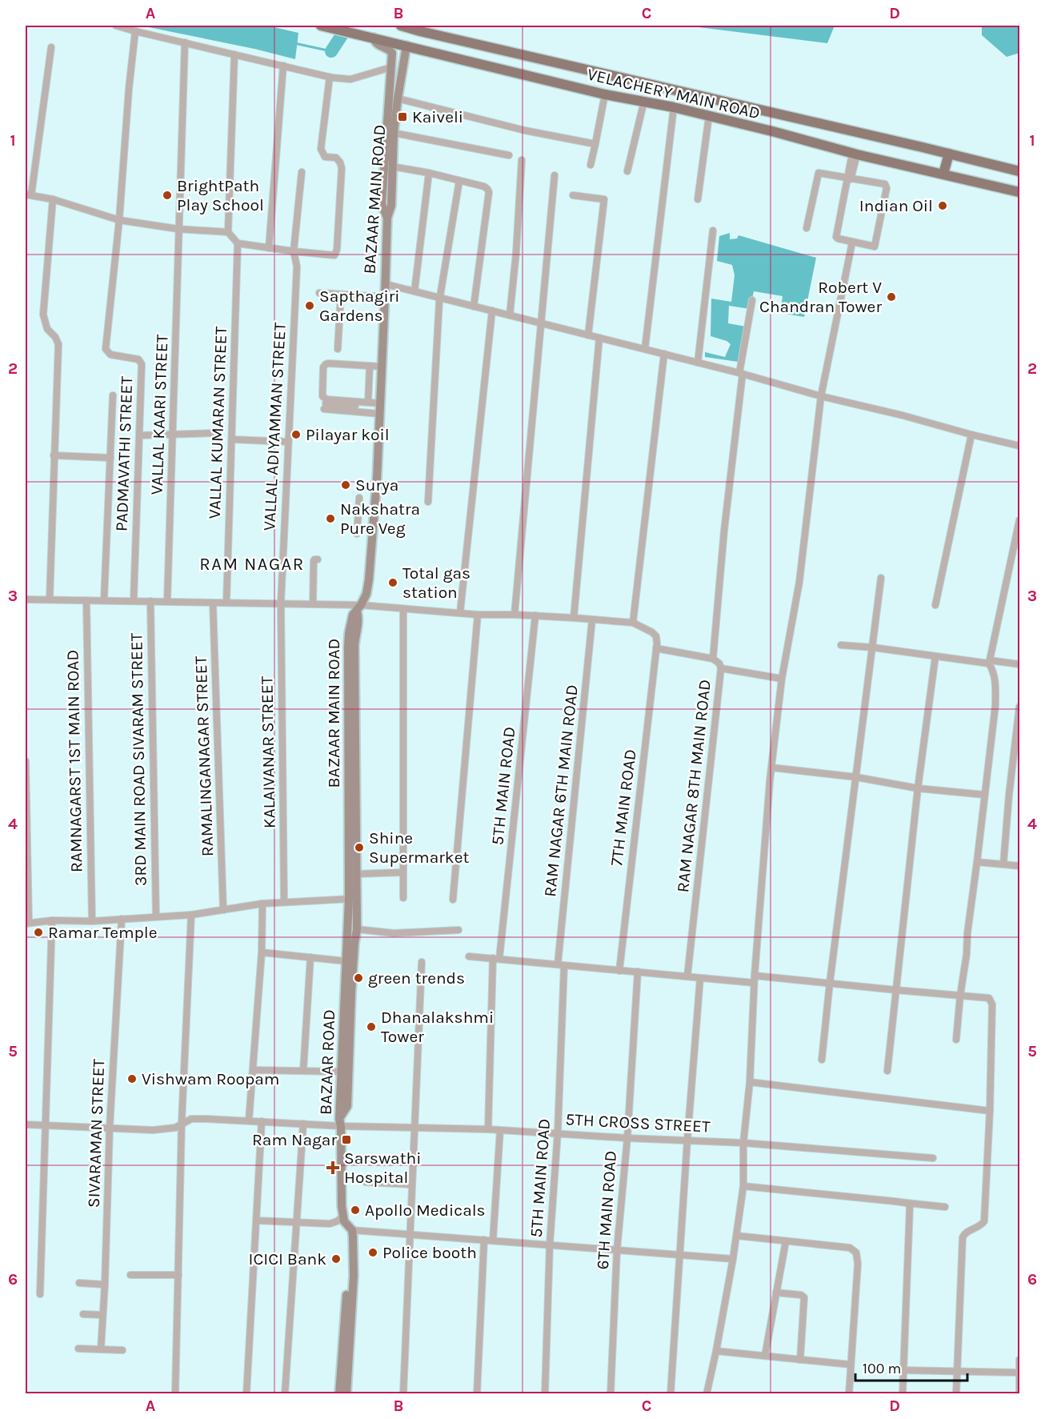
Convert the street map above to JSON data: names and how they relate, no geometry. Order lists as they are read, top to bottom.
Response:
{
  "streets": {
    "main road": ["VELACHERY MAIN ROAD", "BAZAAR MAIN ROAD", "BAZAAR ROAD"],
    "street": [
      "VALLAL KAARI STREET",
      "VALLAL KUMARAN STREET",
      "VALLAL ADIYAMMAN STREET",
      "PADMAVATHI STREET",
      "KALAIVANAR STREET",
      "RAMALINGANAGAR STREET",
      "3RD MAIN ROAD SIVARAM STREET",
      "RAMNAGARST 1ST MAIN ROAD",
      "5TH MAIN ROAD",
      "RAM NAGAR 8TH MAIN ROAD",
      "RAM NAGAR 6TH MAIN ROAD",
      "7TH MAIN ROAD",
      "5TH CROSS STREET",
      "SIVARAMAN STREET",
      "6TH MAIN ROAD"
    ]
  },
  "crossings": [
    ["VELACHERY MAIN ROAD", "BAZAAR MAIN ROAD"],
    ["BAZAAR MAIN ROAD", "BAZAAR ROAD"],
    ["VALLAL ADIYAMMAN STREET", "KALAIVANAR STREET"],
    ["5TH MAIN ROAD", "RAM NAGAR 6TH MAIN ROAD"],
    ["5TH MAIN ROAD", "5TH CROSS STREET"],
    ["RAM NAGAR 8TH MAIN ROAD", "7TH MAIN ROAD"],
    ["BAZAAR ROAD", "5TH CROSS STREET"],
    ["5TH CROSS STREET", "SIVARAMAN STREET"],
    ["5TH CROSS STREET", "6TH MAIN ROAD"]
  ],
  "districts": ["RAM NAGAR"],
  "places": {
    "transit": ["Kaiveli", "Ram Nagar"],
    "other": [
      "BrightPath Play School",
      "Indian Oil",
      "Robert V Chandran Tower",
      "Sapthagiri Gardens",
      "Pilayar koil",
      "Surya",
      "Nakshatra Pure Veg",
      "Total gas station",
      "Shine Supermarket",
      "Ramar Temple",
      "green trends",
      "Dhanalakshmi Tower",
      "Vishwam Roopam",
      "Apollo Medicals",
      "Police booth",
      "ICICI Bank"
    ],
    "health": ["Sarswathi Hospital"]
  },
  "scale_bar": "100 m",
  "grid": {
    "columns": [
      "A",
      "B",
      "C",
      "D"
    ],
    "rows": [
      "1",
      "2",
      "3",
      "4",
      "5",
      "6"
    ]
  }
}
